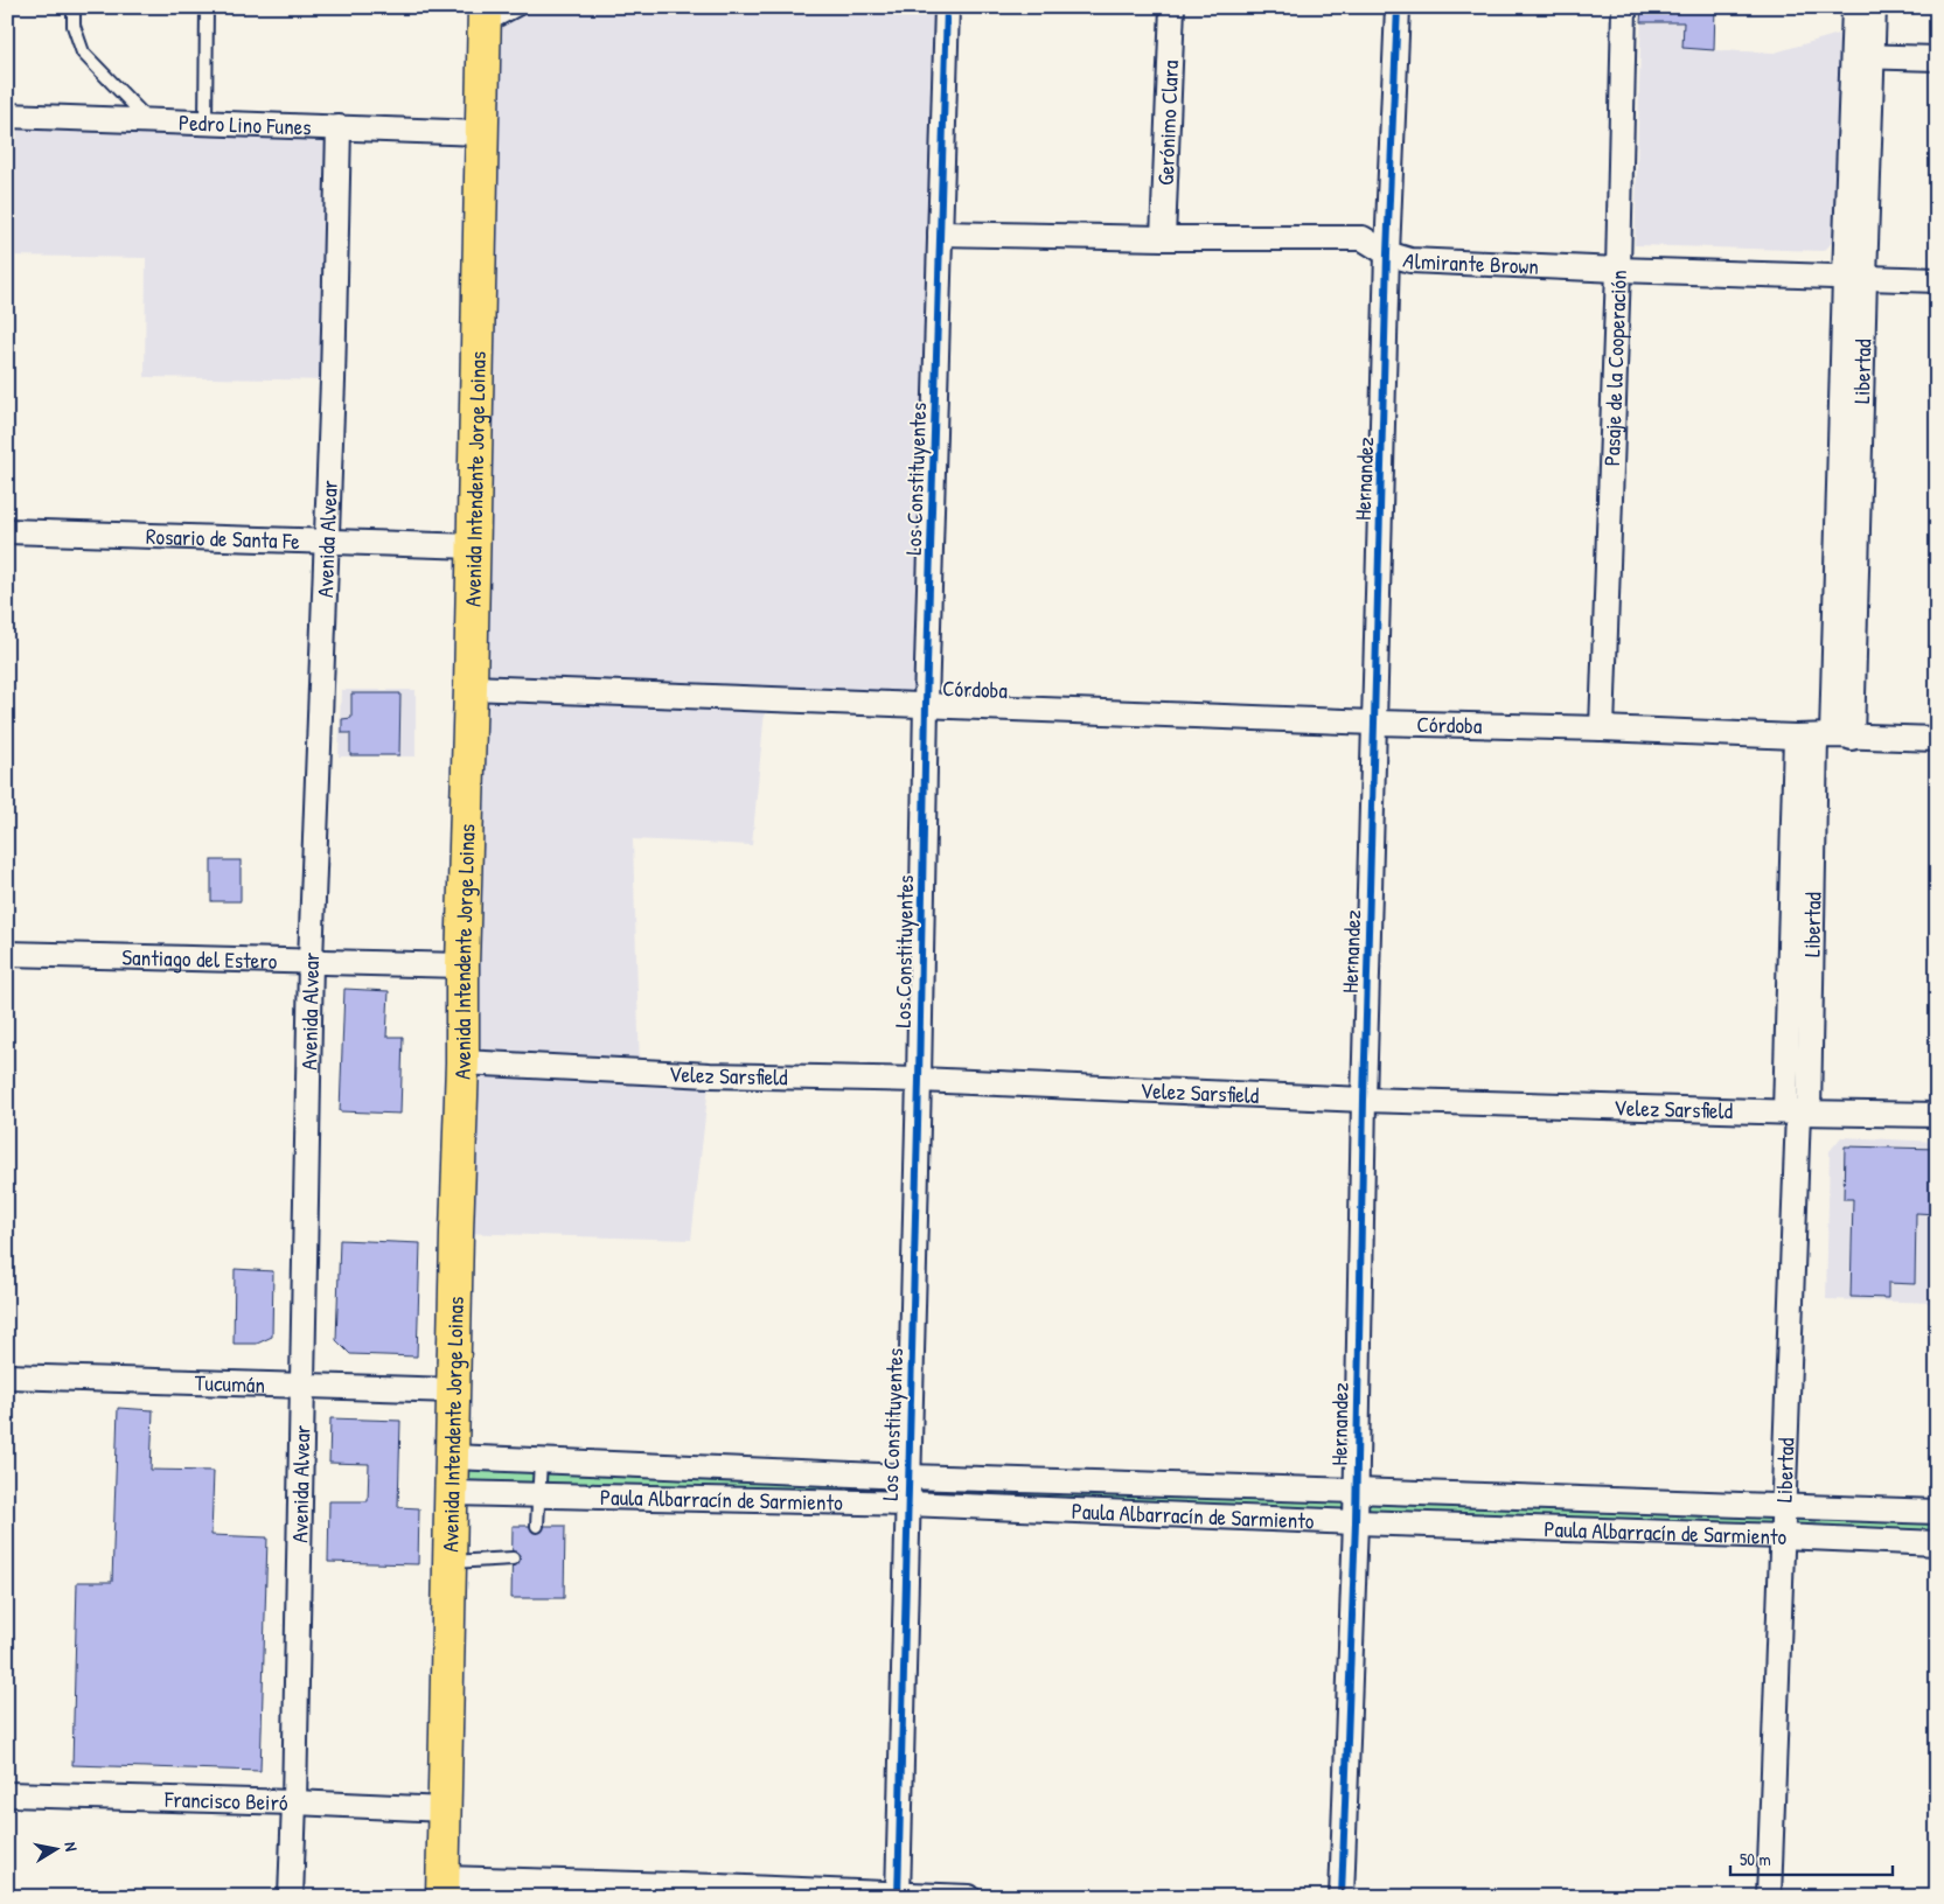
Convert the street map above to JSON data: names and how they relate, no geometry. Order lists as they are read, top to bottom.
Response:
{
  "streets": {
    "main road": ["Avenida Intendente Jorge Loinas"],
    "street": [
      "Gerónimo Clara",
      "Pedro Lino Funes",
      "Almirante Brown",
      "Pasaje de la Cooperación",
      "Libertad",
      "Los Constituyentes",
      "Hernandez",
      "Rosario de Santa Fe",
      "Avenida Alvear",
      "Córdoba",
      "Santiago del Estero",
      "Velez Sarsfield",
      "Tucumán",
      "Paula Albarracín de Sarmiento",
      "Francisco Beiró"
    ]
  },
  "crossings": [
    ["Gerónimo Clara", "Almirante Brown"],
    ["Pedro Lino Funes", "Avenida Intendente Jorge Loinas"],
    ["Pedro Lino Funes", "Avenida Alvear"],
    ["Almirante Brown", "Pasaje de la Cooperación"],
    ["Almirante Brown", "Libertad"],
    ["Almirante Brown", "Los Constituyentes"],
    ["Almirante Brown", "Hernandez"],
    ["Pasaje de la Cooperación", "Córdoba"],
    ["Libertad", "Córdoba"],
    ["Libertad", "Velez Sarsfield"],
    ["Libertad", "Paula Albarracín de Sarmiento"],
    ["Los Constituyentes", "Córdoba"],
    ["Los Constituyentes", "Velez Sarsfield"],
    ["Los Constituyentes", "Paula Albarracín de Sarmiento"],
    ["Hernandez", "Córdoba"],
    ["Hernandez", "Velez Sarsfield"],
    ["Hernandez", "Paula Albarracín de Sarmiento"],
    ["Avenida Intendente Jorge Loinas", "Rosario de Santa Fe"],
    ["Avenida Intendente Jorge Loinas", "Córdoba"],
    ["Avenida Intendente Jorge Loinas", "Santiago del Estero"],
    ["Avenida Intendente Jorge Loinas", "Velez Sarsfield"],
    ["Avenida Intendente Jorge Loinas", "Tucumán"],
    ["Avenida Intendente Jorge Loinas", "Paula Albarracín de Sarmiento"],
    ["Avenida Intendente Jorge Loinas", "Francisco Beiró"],
    ["Rosario de Santa Fe", "Avenida Alvear"],
    ["Avenida Alvear", "Santiago del Estero"],
    ["Avenida Alvear", "Tucumán"],
    ["Avenida Alvear", "Francisco Beiró"]
  ],
  "scale_bar": "50 m",
  "north": "right"
}
